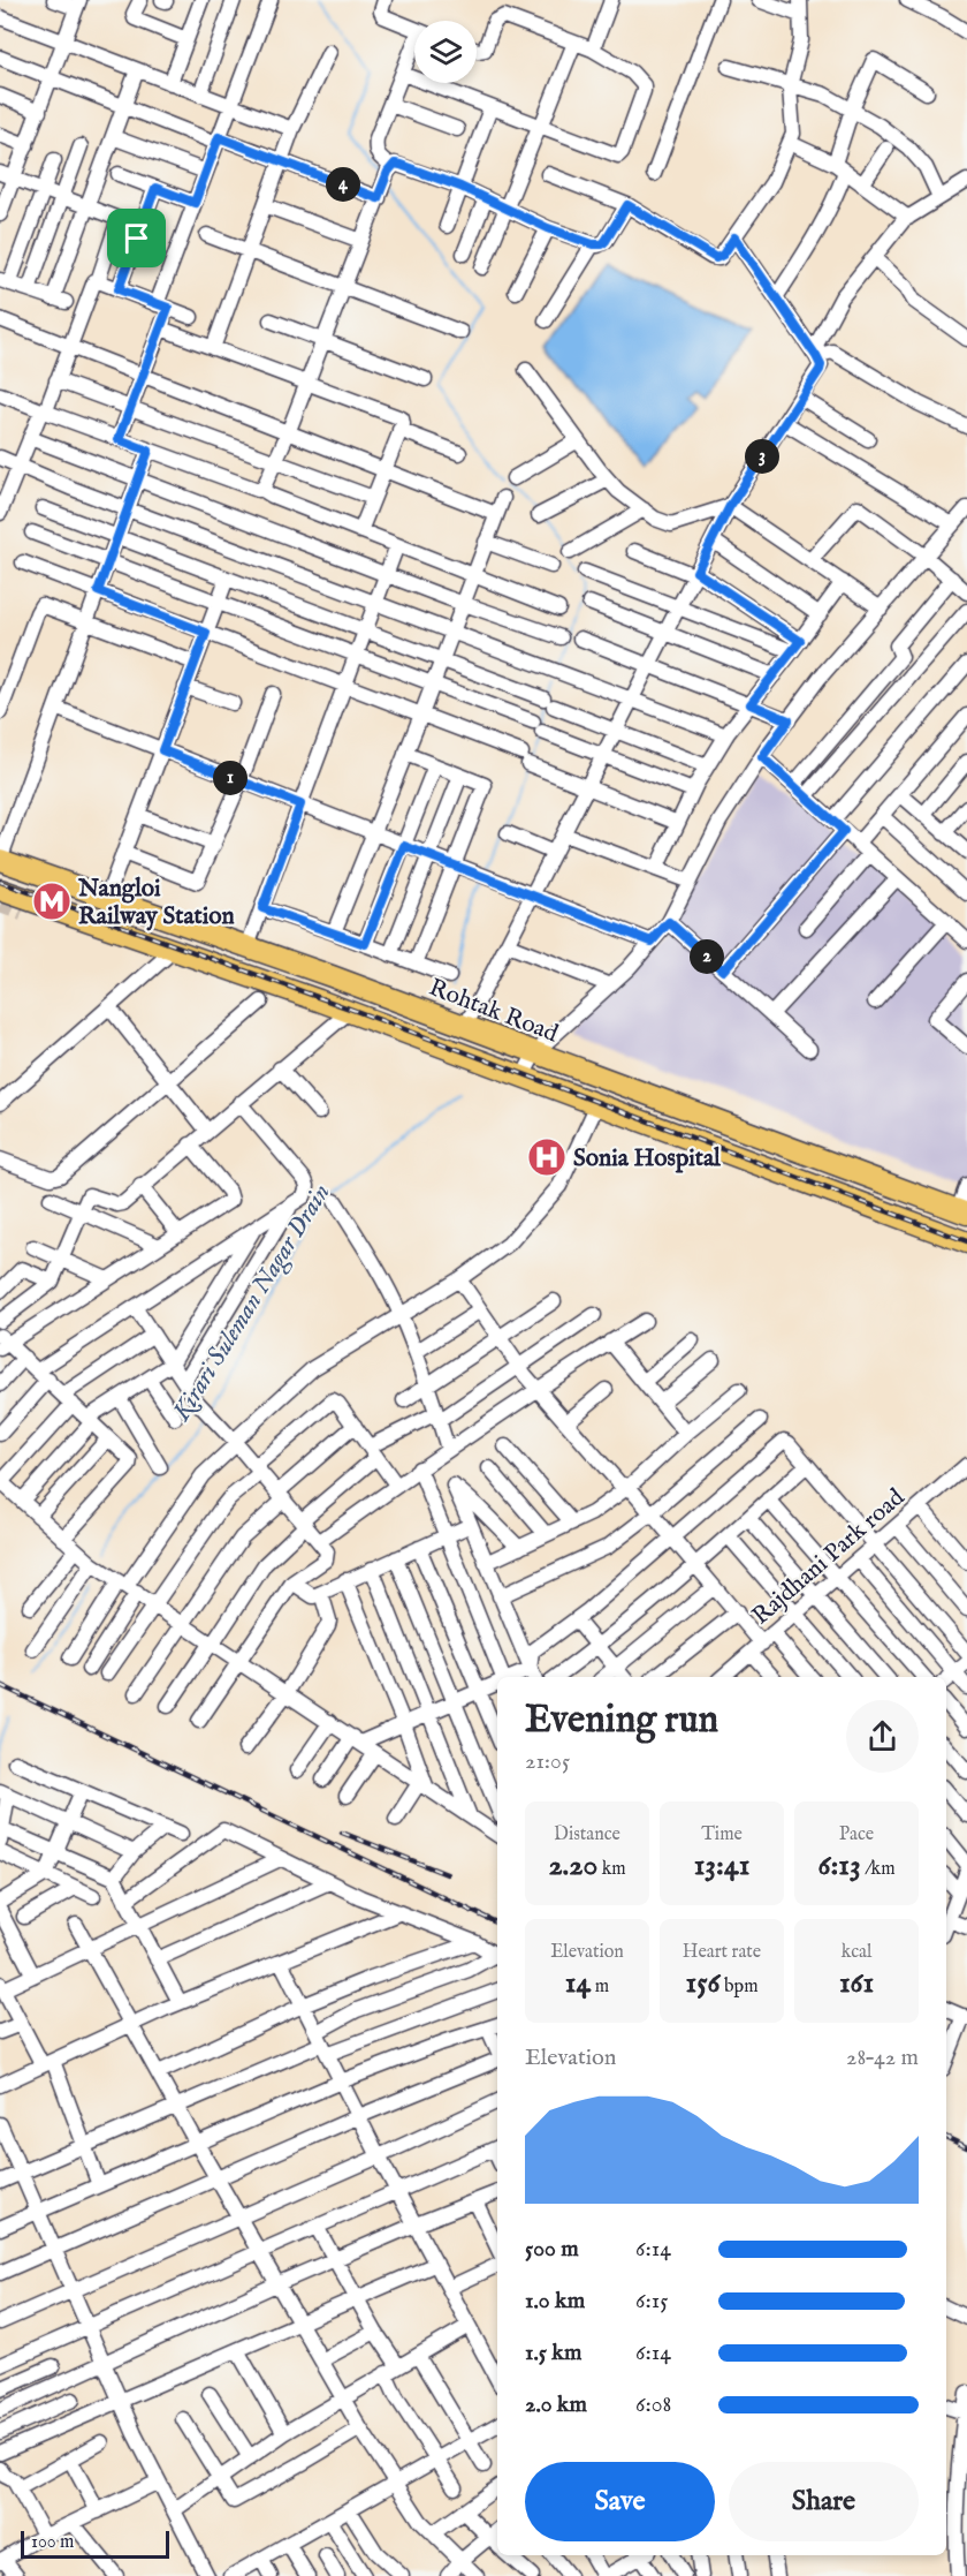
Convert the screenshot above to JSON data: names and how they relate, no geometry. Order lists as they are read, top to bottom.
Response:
{
  "streets": {
    "highway": ["Rohtak Road"],
    "street": ["Rajdhani Park road"]
  },
  "water": ["Kirari Suleman Nagar Drain"],
  "places": {
    "metro station": ["Nangloi Railway Station"],
    "hospital": ["Sonia Hospital"]
  },
  "scale_bar": "100 m",
  "page": {
    "pins": [
      "4",
      "3",
      "1",
      "2"
    ],
    "heading": ["Evening run", "21:05"],
    "stats": [
      ["Distance", "2.20 km"],
      ["Time", "13:41"],
      ["Pace", "6:13 /km"],
      ["Elevation", "14 m"],
      ["Heart rate", "156 bpm"],
      ["kcal", "161"]
    ],
    "chart": ["Elevation", "28–42 m"],
    "list": [
      {
        "name": "500 m",
        "note": "6:14"
      },
      {
        "name": "1.0 km",
        "note": "6:15"
      },
      {
        "name": "1.5 km",
        "note": "6:14"
      },
      {
        "name": "2.0 km",
        "note": "6:08"
      }
    ],
    "buttons": ["Save", "Share"],
    "scale": "100 m"
  }
}
